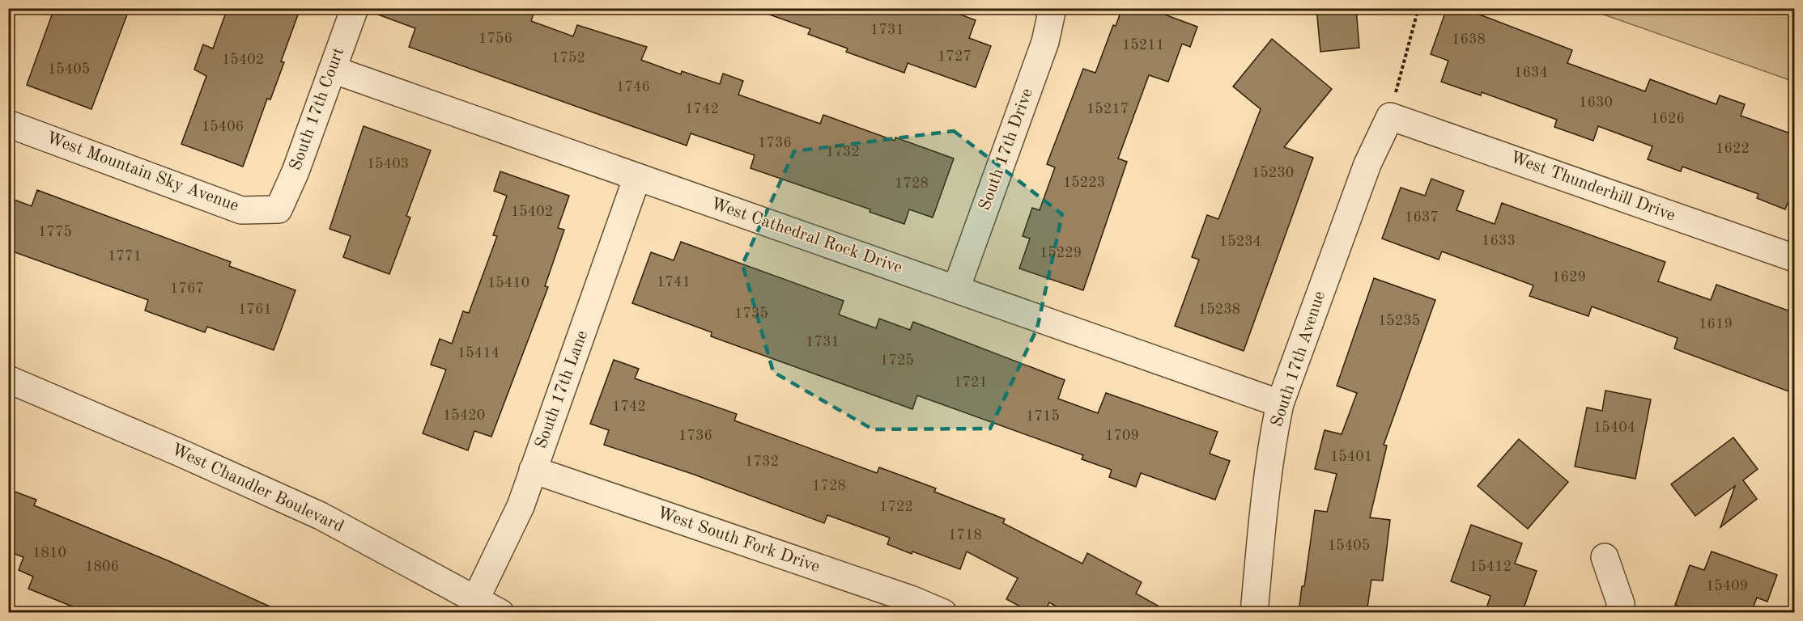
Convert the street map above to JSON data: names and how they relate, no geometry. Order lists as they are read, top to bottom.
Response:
{
  "streets": {
    "street": [
      "South 17th Court",
      "South 17th Drive",
      "West Mountain Sky Avenue",
      "West Thunderhill Drive",
      "West Cathedral Rock Drive",
      "South 17th Avenue",
      "South 17th Lane",
      "West Chandler Boulevard",
      "West South Fork Drive"
    ]
  },
  "crossings": [
    ["South 17th Court", "West Mountain Sky Avenue"],
    ["South 17th Court", "West Cathedral Rock Drive"],
    ["South 17th Drive", "West Cathedral Rock Drive"],
    ["West Thunderhill Drive", "South 17th Avenue"],
    ["West Cathedral Rock Drive", "South 17th Avenue"],
    ["West Cathedral Rock Drive", "South 17th Lane"],
    ["South 17th Lane", "West Chandler Boulevard"],
    ["South 17th Lane", "West South Fork Drive"]
  ],
  "house_numbers": [
    "1731",
    "1756",
    "1638",
    "15211",
    "1727",
    "1752",
    "15402",
    "15405",
    "1634",
    "1746",
    "1630",
    "1742",
    "15217",
    "1626",
    "15406",
    "1736",
    "1622",
    "1732",
    "15403",
    "15230",
    "15223",
    "1728",
    "15402",
    "1637",
    "1775",
    "1633",
    "15234",
    "15229",
    "1771",
    "1629",
    "1741",
    "15410",
    "1767",
    "1761",
    "15238",
    "1735",
    "15235",
    "1619",
    "1731",
    "15414",
    "1725",
    "1721",
    "1742",
    "15420",
    "1715",
    "15404",
    "1736",
    "1709",
    "15401",
    "1732",
    "1728",
    "1722",
    "1718",
    "15405",
    "1810",
    "1806",
    "15412",
    "15409"
  ]
}
